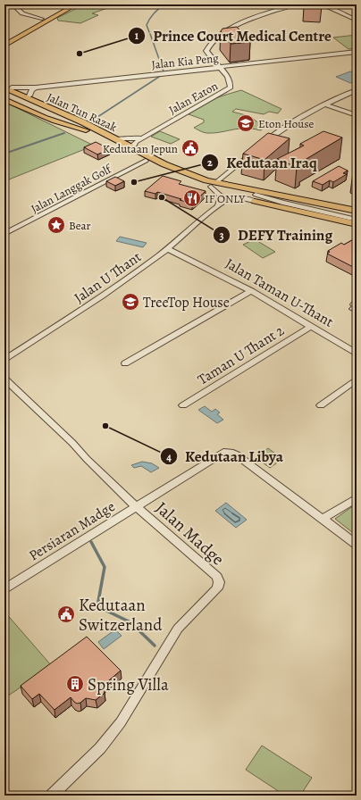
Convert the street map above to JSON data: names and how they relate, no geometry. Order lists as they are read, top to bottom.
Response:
{
  "streets": {
    "main road": ["Jalan Tun Razak"],
    "street": [
      "Jalan Kia Peng",
      "Jalan Eaton",
      "Jalan Langgak Golf",
      "Jalan U Thant",
      "Jalan Taman U-Thant",
      "Taman U Thant 2",
      "Persiaran Madge",
      "Jalan Madge"
    ]
  },
  "crossings": [
    ["Jalan Kia Peng", "Jalan Eaton"],
    ["Jalan Eaton", "Jalan Tun Razak"],
    ["Jalan Tun Razak", "Jalan Langgak Golf"],
    ["Jalan Tun Razak", "Jalan U Thant"],
    ["Jalan U Thant", "Jalan Taman U-Thant"],
    ["Jalan Taman U-Thant", "Taman U Thant 2"],
    ["Persiaran Madge", "Jalan Madge"]
  ],
  "places": {
    "other": [
      "Prince Court Medical Centre",
      "Kedutaan Iraq",
      "DEFY Training",
      "Kedutaan Libya"
    ],
    "school or university": ["Eton House", "TreeTop House"],
    "public building": ["Kedutaan Jepun", "Kedutaan Switzerland"],
    "restaurant": ["IF ONLY"],
    "place": ["Bear"],
    "building": ["Spring Villa"]
  }
}
